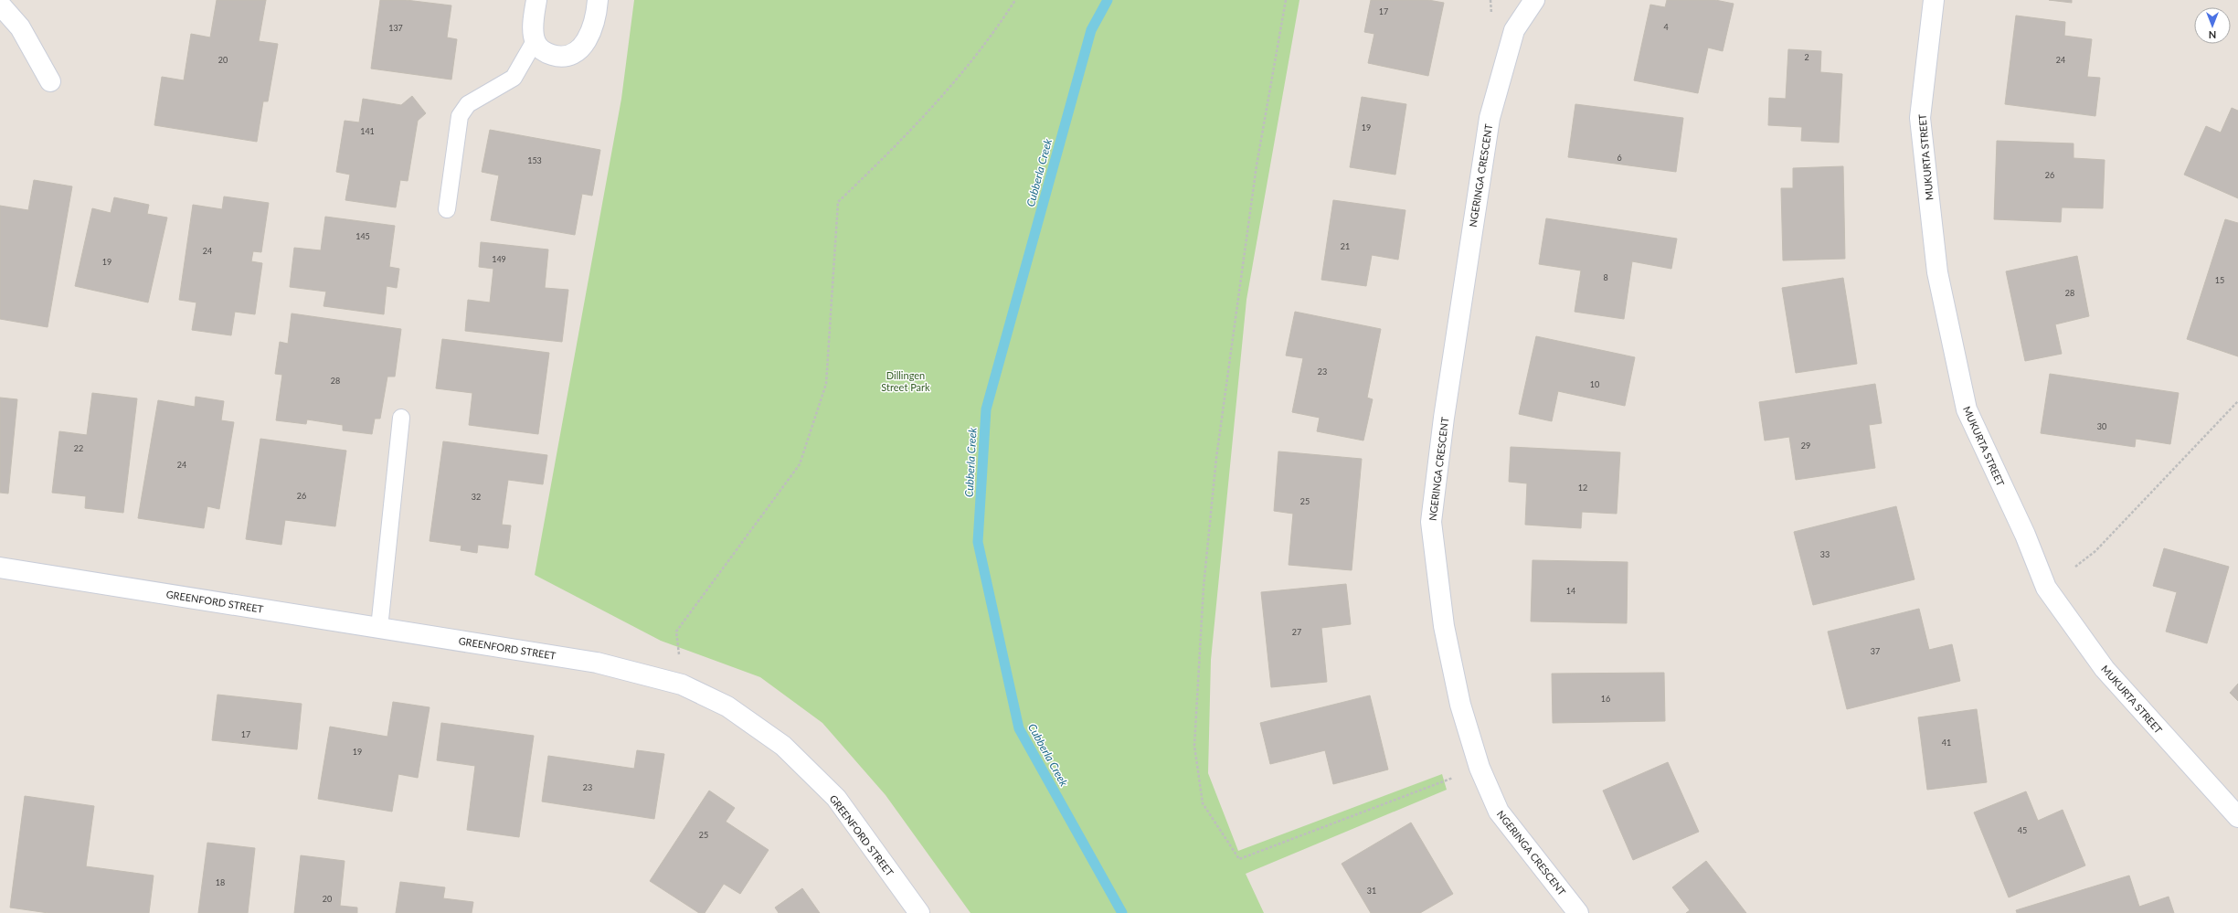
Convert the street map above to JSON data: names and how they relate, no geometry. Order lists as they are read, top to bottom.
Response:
{
  "streets": {
    "street": ["MUKURTA STREET", "NGERINGA CRESCENT", "GREENFORD STREET"]
  },
  "water": ["Cubberla Creek"],
  "parks": ["Dillingen Street Park"],
  "house_numbers": [
    "17",
    "4",
    "137",
    "2",
    "20",
    "24",
    "19",
    "141",
    "6",
    "153",
    "26",
    "145",
    "21",
    "24",
    "149",
    "19",
    "8",
    "15",
    "28",
    "23",
    "28",
    "10",
    "30",
    "29",
    "22",
    "24",
    "12",
    "26",
    "32",
    "25",
    "33",
    "14",
    "27",
    "37",
    "16",
    "17",
    "41",
    "19",
    "23",
    "45",
    "25",
    "18",
    "31",
    "20"
  ],
  "north": "bottom"
}
